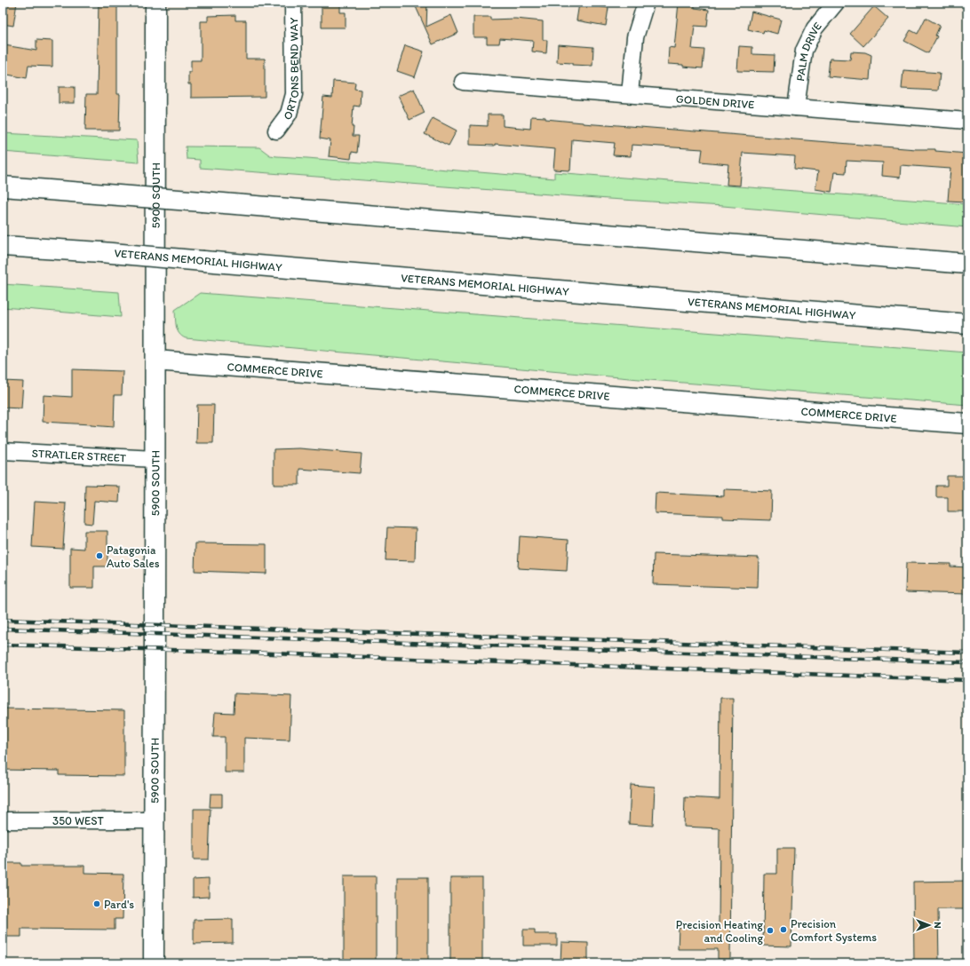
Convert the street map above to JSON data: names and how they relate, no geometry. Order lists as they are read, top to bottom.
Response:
{
  "streets": {
    "main road": ["5900 SOUTH", "VETERANS MEMORIAL HIGHWAY", "COMMERCE DRIVE"],
    "street": [
      "PALM DRIVE",
      "ORTONS BEND WAY",
      "GOLDEN DRIVE",
      "STRATLER STREET",
      "350 WEST"
    ]
  },
  "crossings": [
    ["PALM DRIVE", "GOLDEN DRIVE"],
    ["5900 SOUTH", "COMMERCE DRIVE"],
    ["5900 SOUTH", "STRATLER STREET"],
    ["5900 SOUTH", "350 WEST"]
  ],
  "places": [
    "Patagonia Auto Sales",
    "Pard's",
    "Precision Comfort Systems",
    "Precision Heating and Cooling"
  ],
  "north": "right"
}
